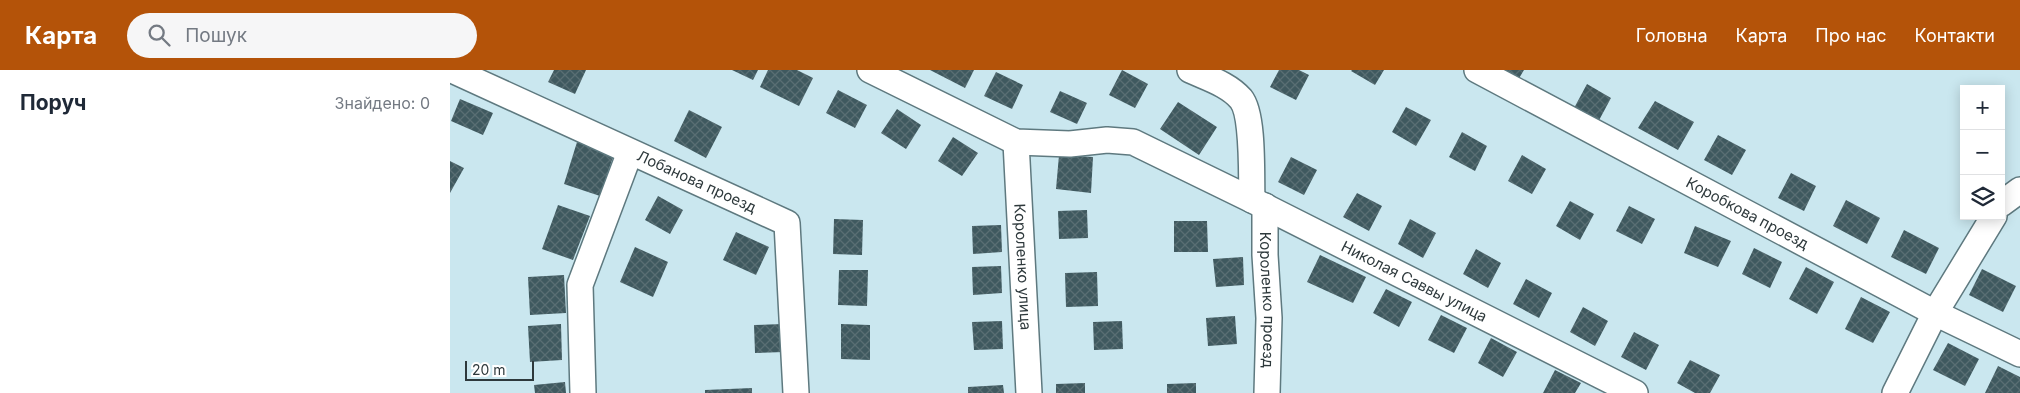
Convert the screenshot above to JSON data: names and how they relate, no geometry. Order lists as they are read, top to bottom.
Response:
{
  "streets": {
    "street": [
      "Лобанова проезд",
      "Коробкова проезд",
      "Короленко улица",
      "Николая Саввы улица",
      "Короленко проезд"
    ]
  },
  "crossings": [
    ["Короленко улица", "Николая Саввы улица"],
    ["Николая Саввы улица", "Короленко проезд"]
  ],
  "scale_bar": "20 m",
  "page": {
    "header": "Карта",
    "search": "Пошук",
    "nav": [
      "Головна",
      "Карта",
      "Про нас",
      "Контакти"
    ],
    "heading": ["Поруч", "Знайдено: 0"],
    "map_buttons": ["+", "−"],
    "scale": "20 m"
  }
}
